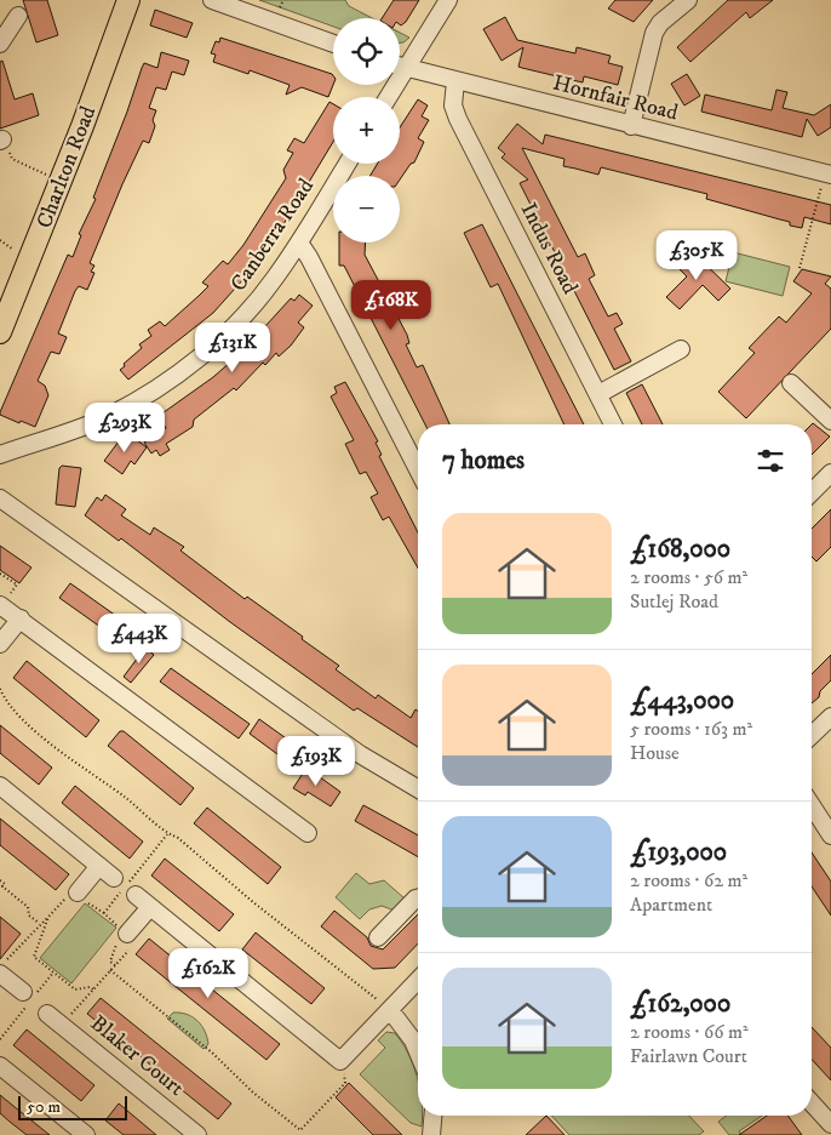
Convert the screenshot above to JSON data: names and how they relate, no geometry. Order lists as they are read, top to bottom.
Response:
{
  "streets": {
    "main road": ["Charlton Road"],
    "street": [
      "Hornfair Road",
      "Canberra Road",
      "Indus Road",
      "Blaker Court"
    ]
  },
  "crossings": [
    ["Hornfair Road", "Indus Road"]
  ],
  "scale_bar": "50 m",
  "page": {
    "map_buttons": ["+", "−"],
    "price": [
      "£305K",
      "£168K",
      "£131K",
      "£293K",
      "£443K",
      "£193K",
      "£162K"
    ],
    "heading": "7 homes",
    "list": [
      {
        "name": "£168,000",
        "note": "2 rooms · 56 m² · Sutlej Road"
      },
      {
        "name": "£443,000",
        "note": "5 rooms · 163 m² · House"
      },
      {
        "name": "£193,000",
        "note": "2 rooms · 62 m² · Apartment"
      },
      {
        "name": "£162,000",
        "note": "2 rooms · 66 m² · Fairlawn Court"
      }
    ],
    "scale": "50 m"
  }
}
